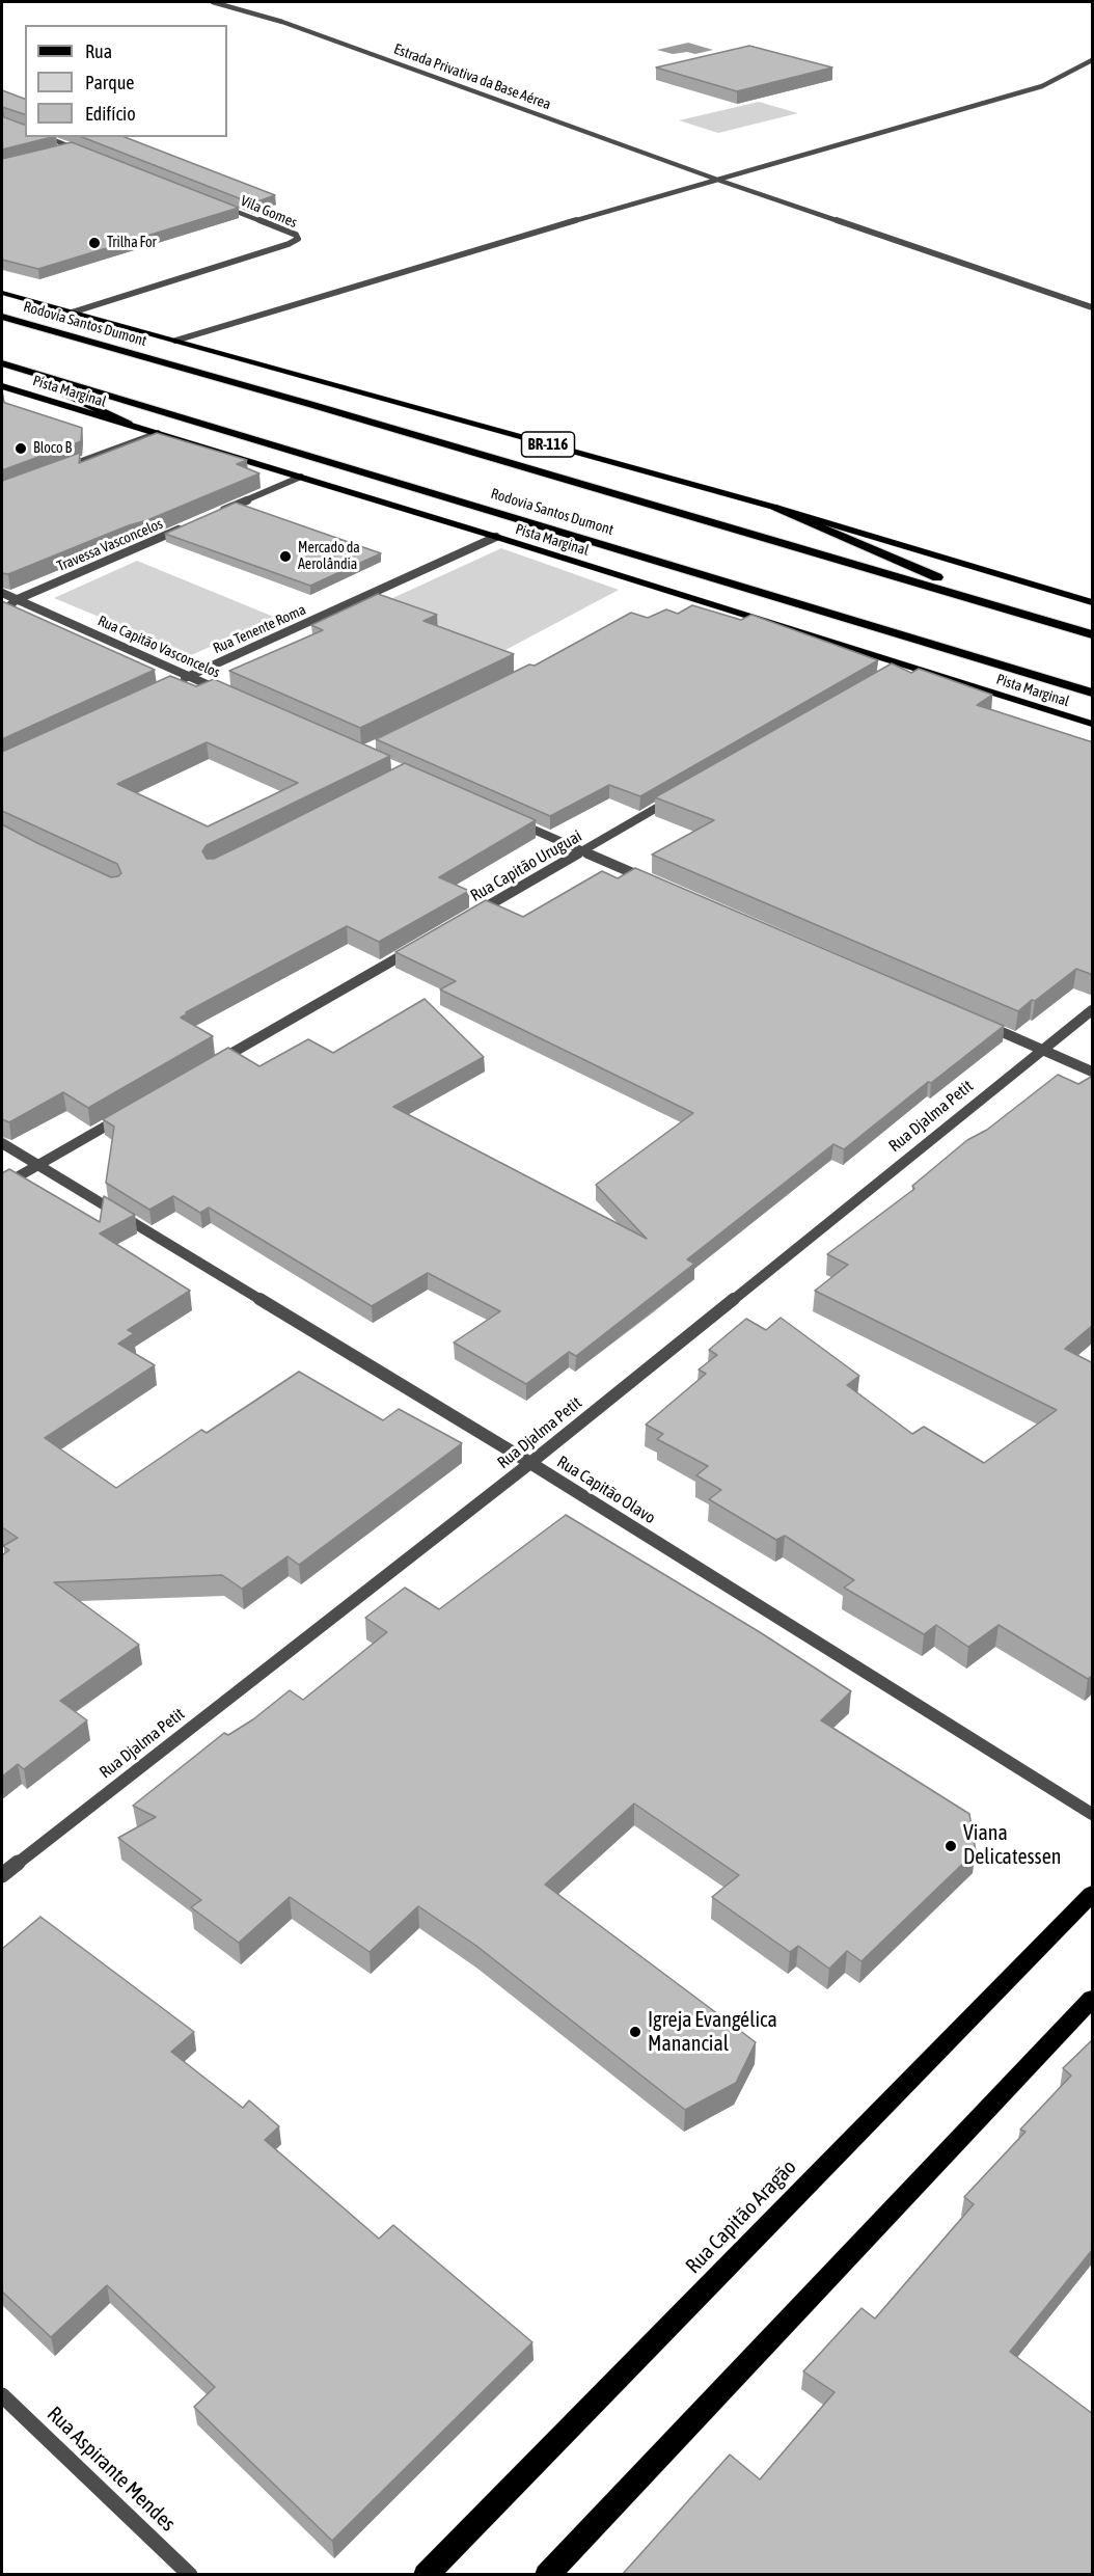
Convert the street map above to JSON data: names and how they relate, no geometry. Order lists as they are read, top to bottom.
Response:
{
  "streets": {
    "highway": ["Rodovia Santos Dumont", "BR-116"],
    "main road": ["Pista Marginal", "Rua Capitão Aragão"],
    "street": [
      "Estrada Privativa da Base Aérea",
      "Vila Gomes",
      "Travessa Vasconcelos",
      "Rua Tenente Roma",
      "Rua Capitão Vasconcelos",
      "Rua Capitão Uruguai",
      "Rua Djalma Petit",
      "Rua Capitão Olavo",
      "Rua Aspirante Mendes"
    ]
  },
  "crossings": [
    ["Vila Gomes", "BR-116"],
    ["Pista Marginal", "Rua Tenente Roma"],
    ["Travessa Vasconcelos", "Rua Capitão Vasconcelos"],
    ["Rua Tenente Roma", "Rua Capitão Vasconcelos"],
    ["Rua Djalma Petit", "Rua Capitão Olavo"]
  ],
  "places": [
    "Trilha For",
    "Bloco B",
    "Mercado da Aerolândia",
    "Viana Delicatessen",
    "Igreja Evangélica Manancial"
  ],
  "legend": ["Rua", "Parque", "Edifício"]
}
